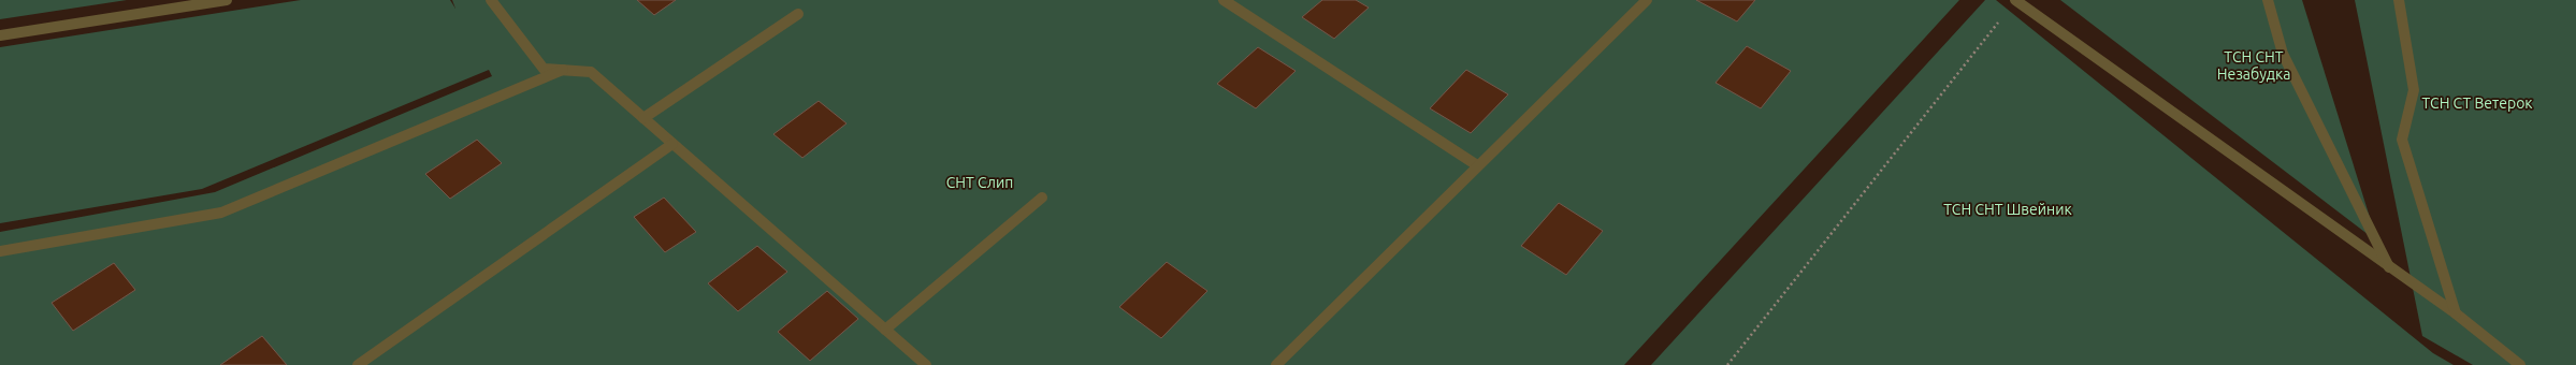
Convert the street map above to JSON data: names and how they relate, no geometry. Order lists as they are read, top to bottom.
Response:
{
  "parks": [
    "ТСН СНТ Незабудка",
    "ТСН СТ Ветерок",
    "СНТ Слип",
    "ТСН СНТ Швейник"
  ]
}
